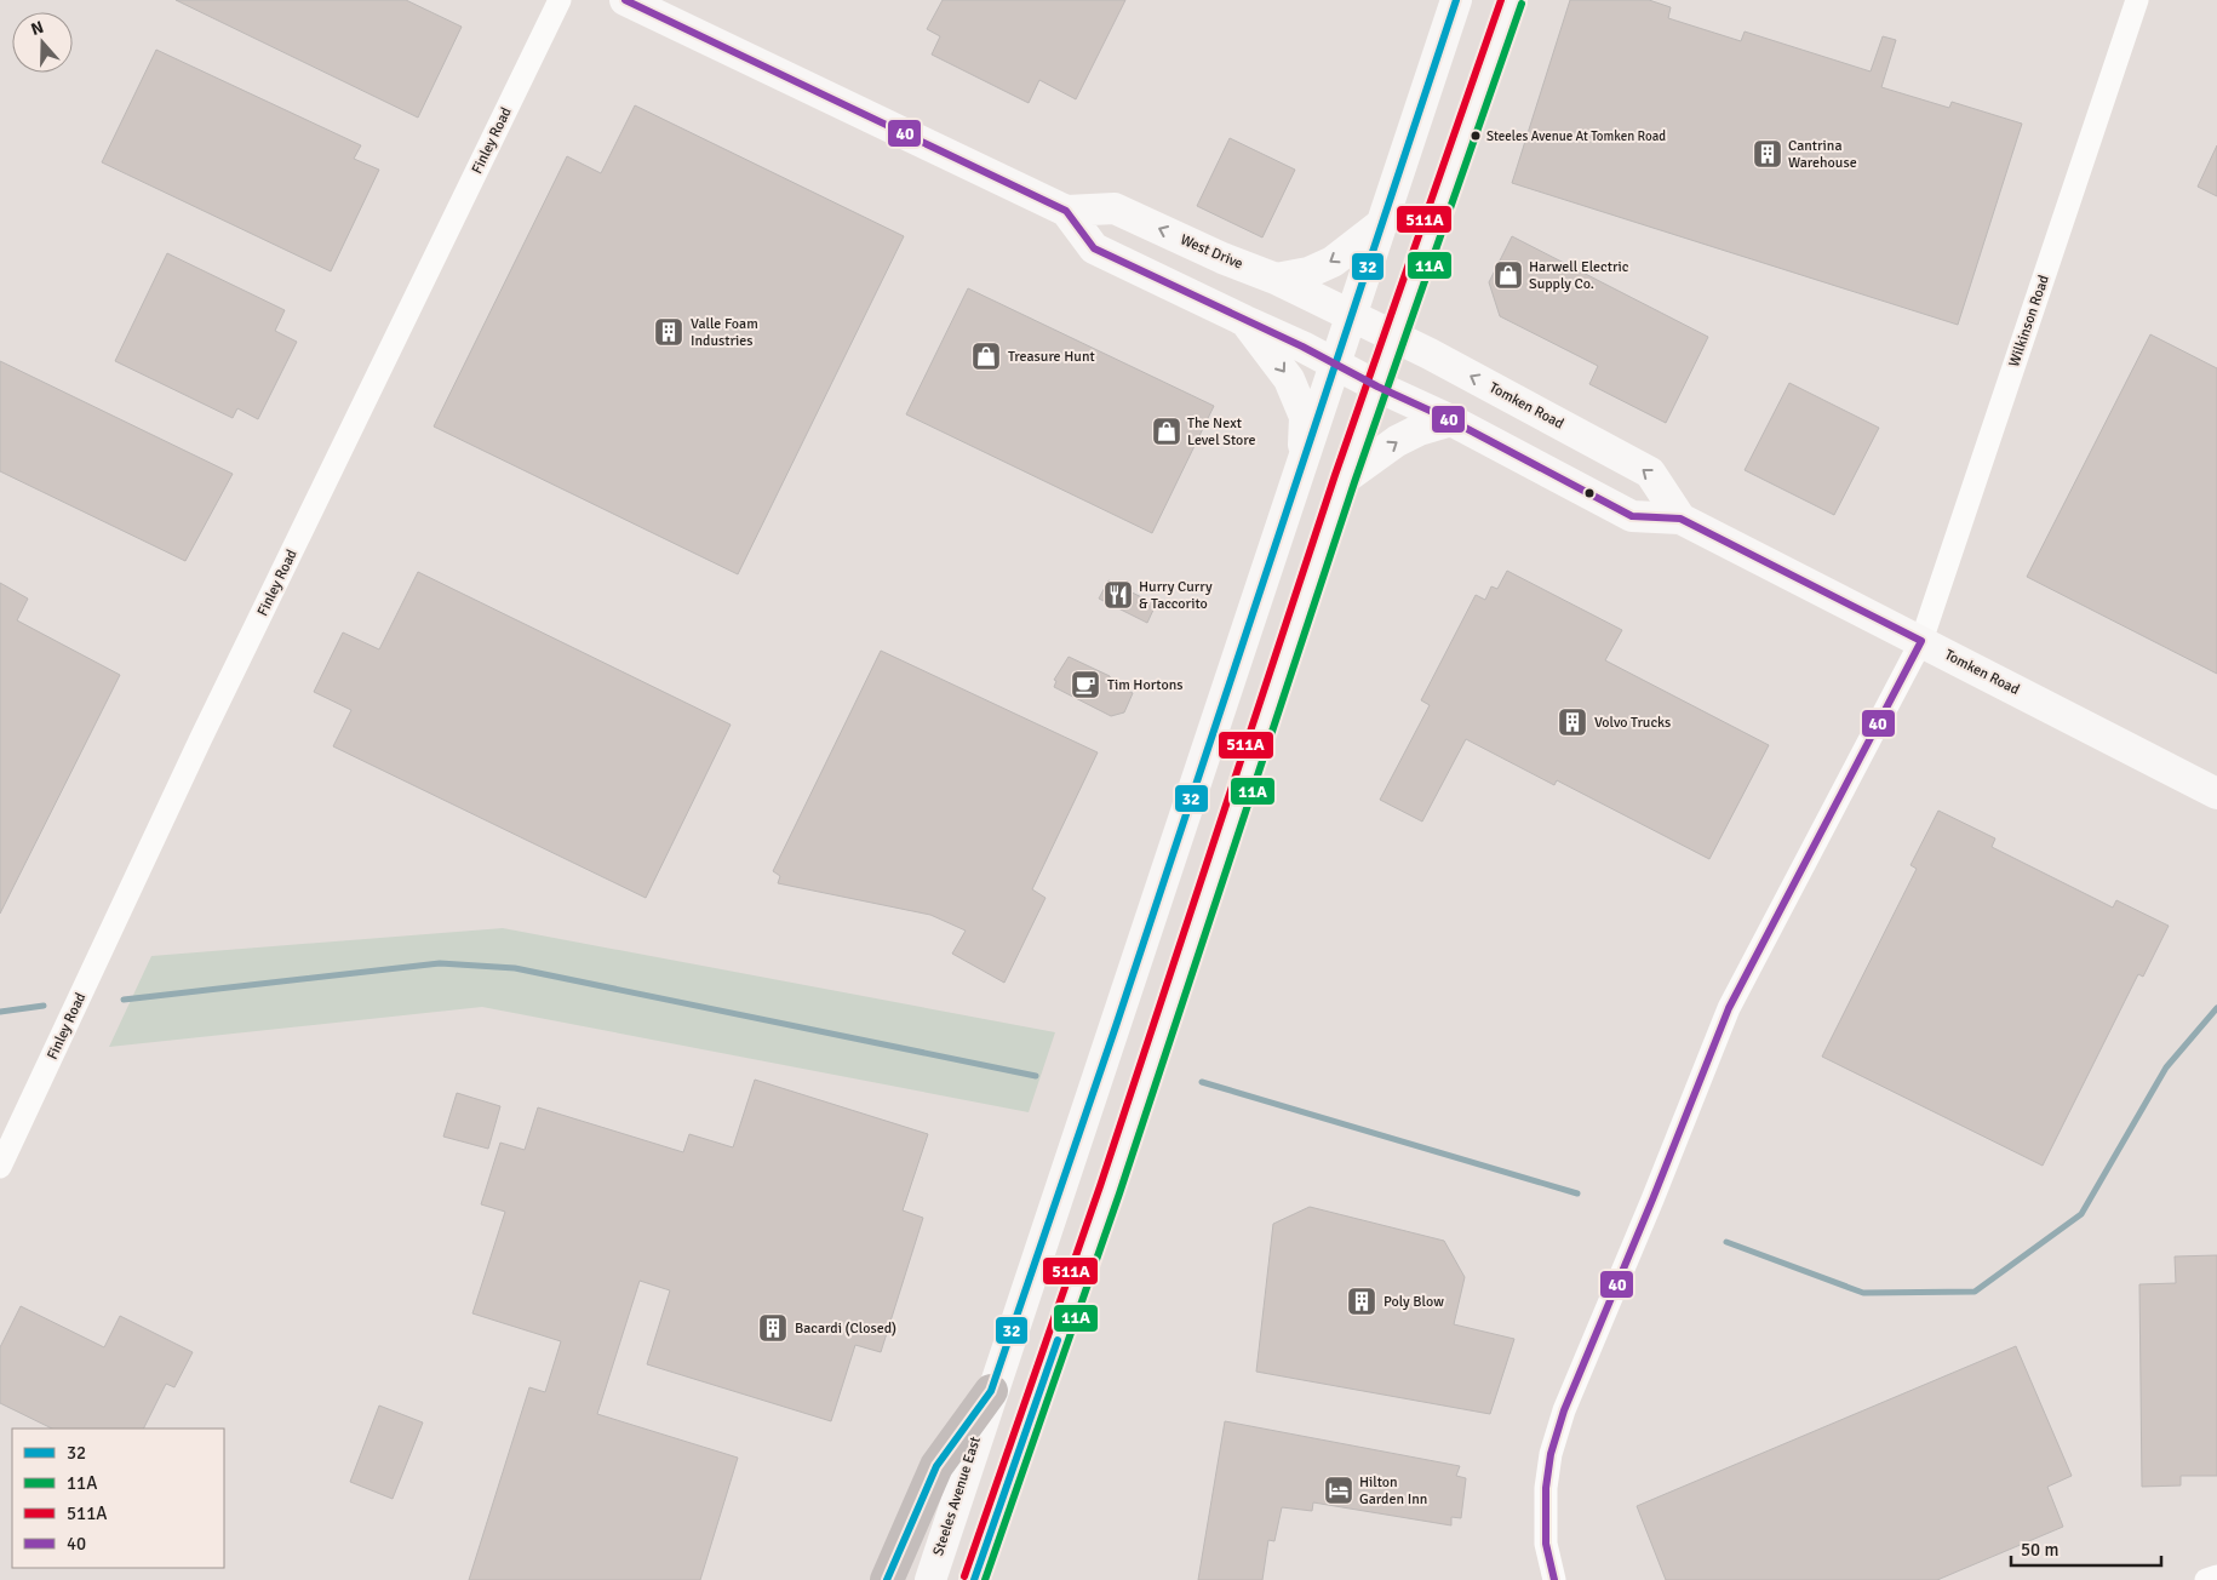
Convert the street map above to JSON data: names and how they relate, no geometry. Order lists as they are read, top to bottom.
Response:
{
  "streets": {
    "main road": ["West Drive", "Tomken Road", "Steeles Avenue East"],
    "street": ["Finley Road", "Wilkinson Road"]
  },
  "crossings": [
    ["West Drive", "Tomken Road"],
    ["West Drive", "Steeles Avenue East"],
    ["Wilkinson Road", "Tomken Road"],
    ["Tomken Road", "Steeles Avenue East"]
  ],
  "places": {
    "other": ["Steeles Avenue At Tomken Road"],
    "building": [
      "Cantrina Warehouse",
      "Valle Foam Industries",
      "Volvo Trucks",
      "Poly Blow",
      "Bacardi (Closed)"
    ],
    "shop": ["Harwell Electric Supply Co.", "Treasure Hunt", "The Next Level Store"],
    "restaurant": ["Hurry Curry & Taccorito"],
    "cafe": ["Tim Hortons"],
    "hotel": ["Hilton Garden Inn"]
  },
  "lines": [
    "transit line 32",
    "transit line 511A",
    "transit line 40",
    "transit line 11A"
  ],
  "legend": [
    "32",
    "11A",
    "511A",
    "40"
  ],
  "scale_bar": "50 m",
  "north": "top"
}
